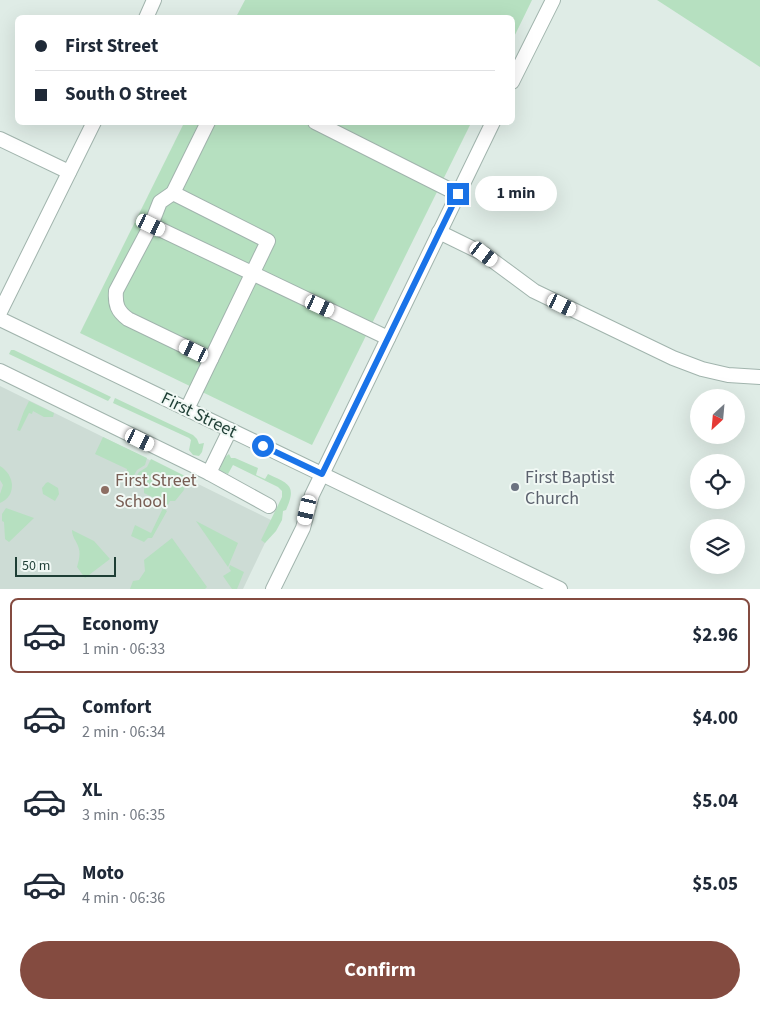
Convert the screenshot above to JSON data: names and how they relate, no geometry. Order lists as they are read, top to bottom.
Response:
{
  "streets": {
    "street": ["First Street"]
  },
  "places": ["First Baptist Church", "First Street School"],
  "scale_bar": "50 m",
  "north": "bottom left",
  "page": {
    "banner": ["First Street", "South O Street"],
    "bubble": "1 min",
    "scale": "50 m",
    "list": [
      {
        "name": "Economy",
        "note": "1 min · 06:33",
        "value": "$2.96"
      },
      {
        "name": "Comfort",
        "note": "2 min · 06:34",
        "value": "$4.00"
      },
      {
        "name": "XL",
        "note": "3 min · 06:35",
        "value": "$5.04"
      },
      {
        "name": "Moto",
        "note": "4 min · 06:36",
        "value": "$5.05"
      }
    ],
    "buttons": "Confirm"
  }
}
